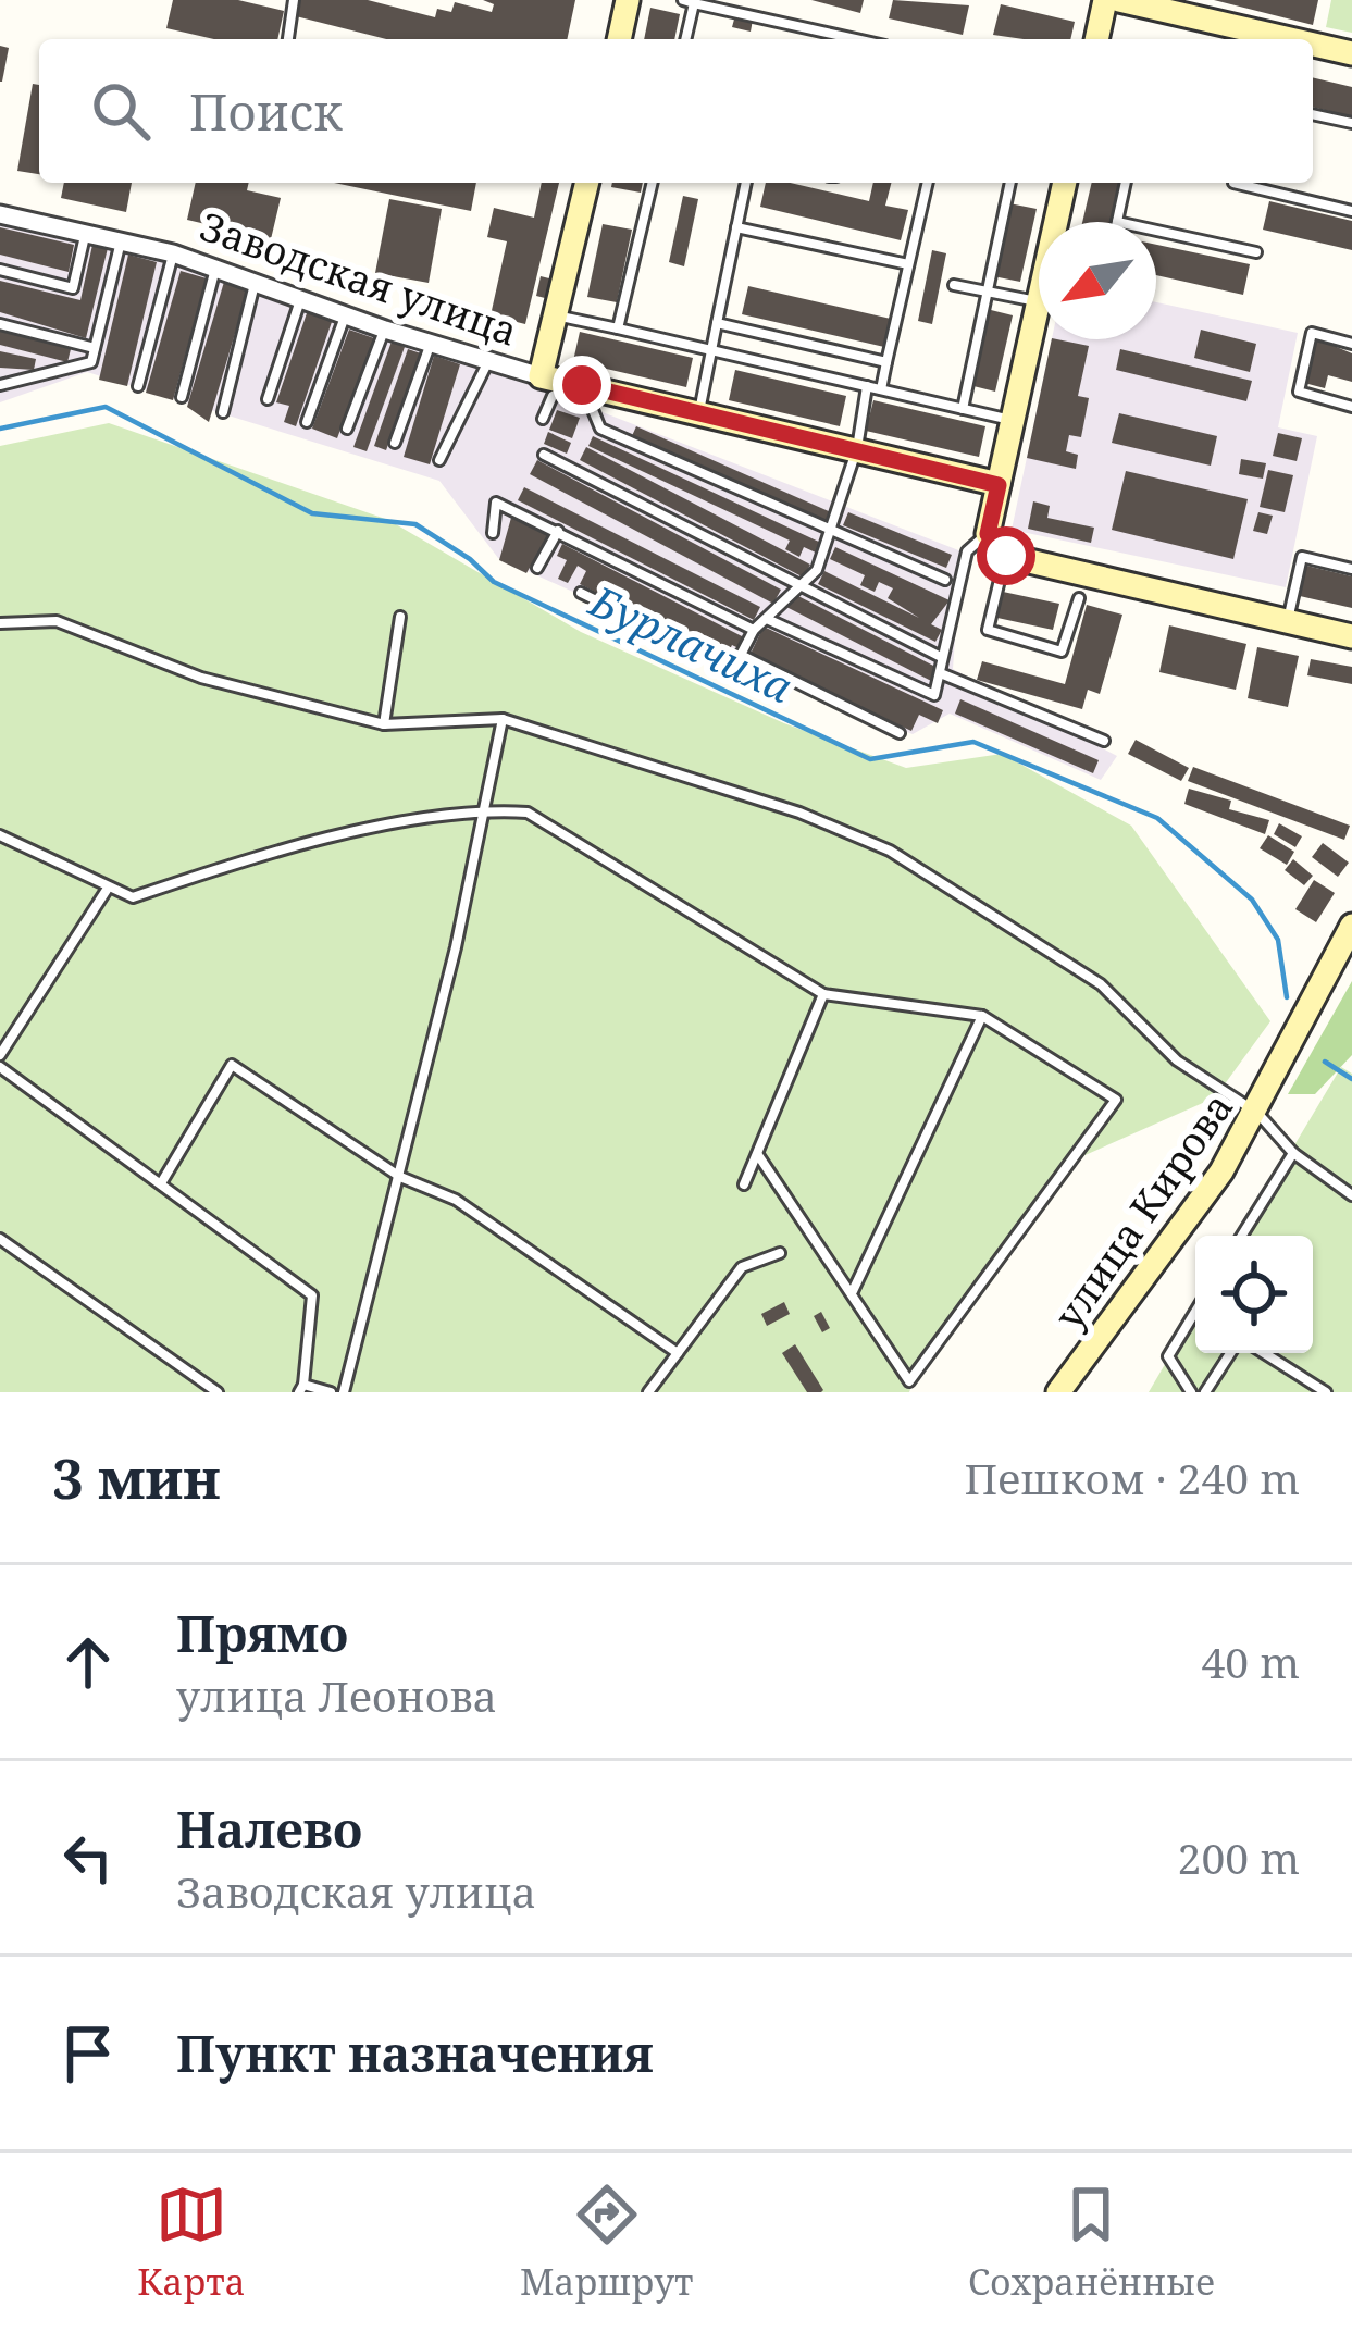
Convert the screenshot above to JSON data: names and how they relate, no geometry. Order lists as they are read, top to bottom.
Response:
{
  "streets": {
    "street": ["Заводская улица", "улица Кирова"]
  },
  "water": ["Бурлачиха"],
  "north": "bottom left",
  "page": {
    "search": "Поиск",
    "heading": ["3 мин", "Пешком · 240 m"],
    "list": [
      ["Прямо", "улица Леонова", "40 m"],
      ["Налево", "Заводская улица", "200 m"],
      "Пункт назначения"
    ],
    "nav": ["Карта", "Маршрут", "Сохранённые"]
  }
}
